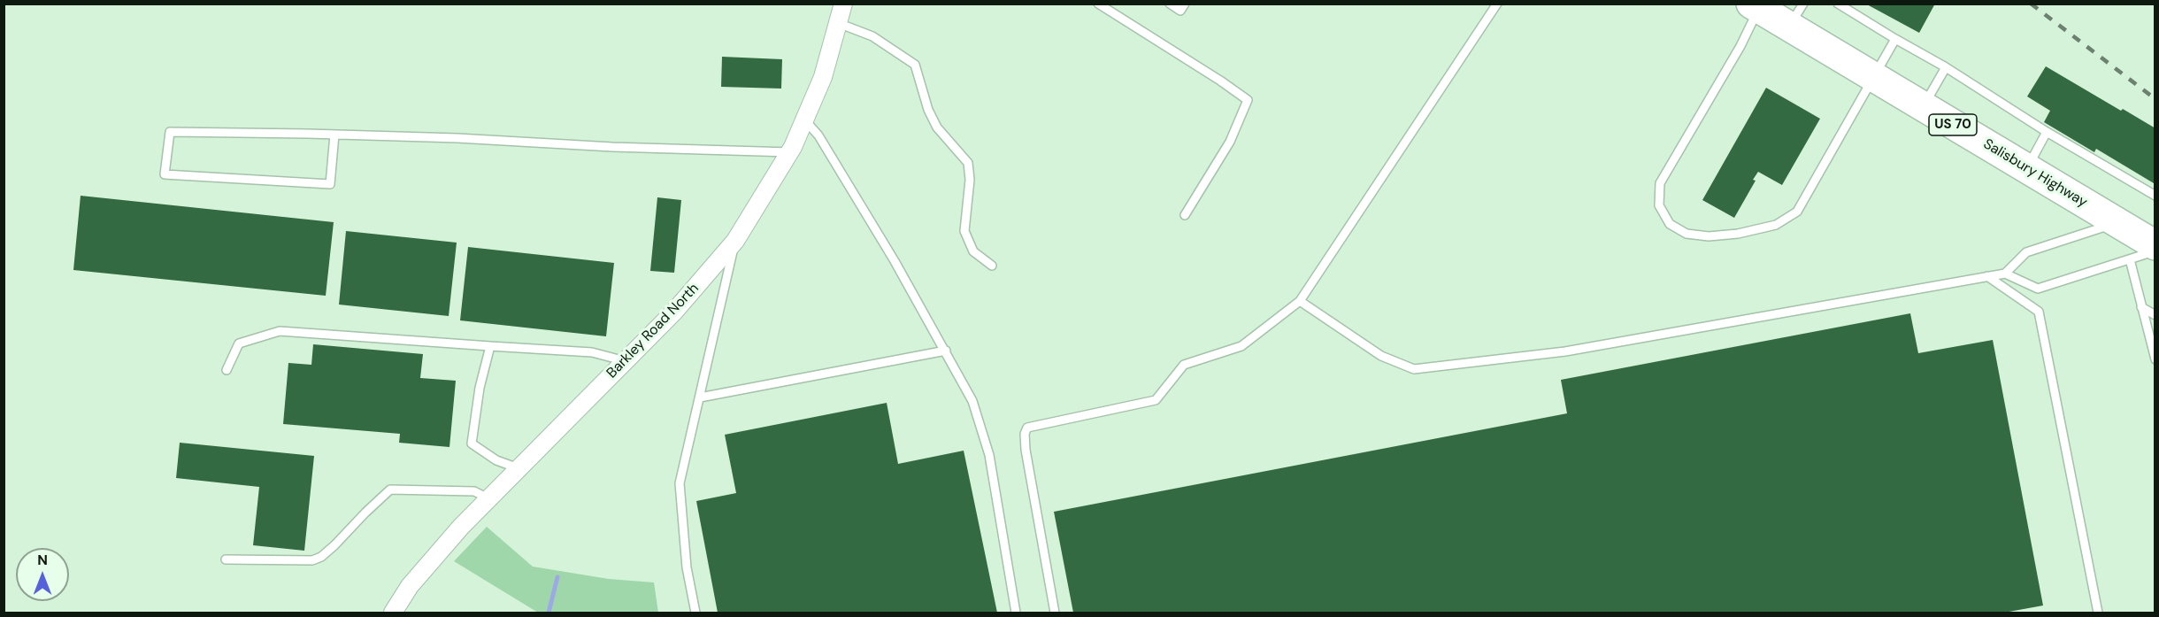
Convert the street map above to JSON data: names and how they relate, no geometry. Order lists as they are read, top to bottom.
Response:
{
  "streets": {
    "highway": ["US 70", "Salisbury Highway"],
    "street": ["Barkley Road North"]
  },
  "north": "top"
}
